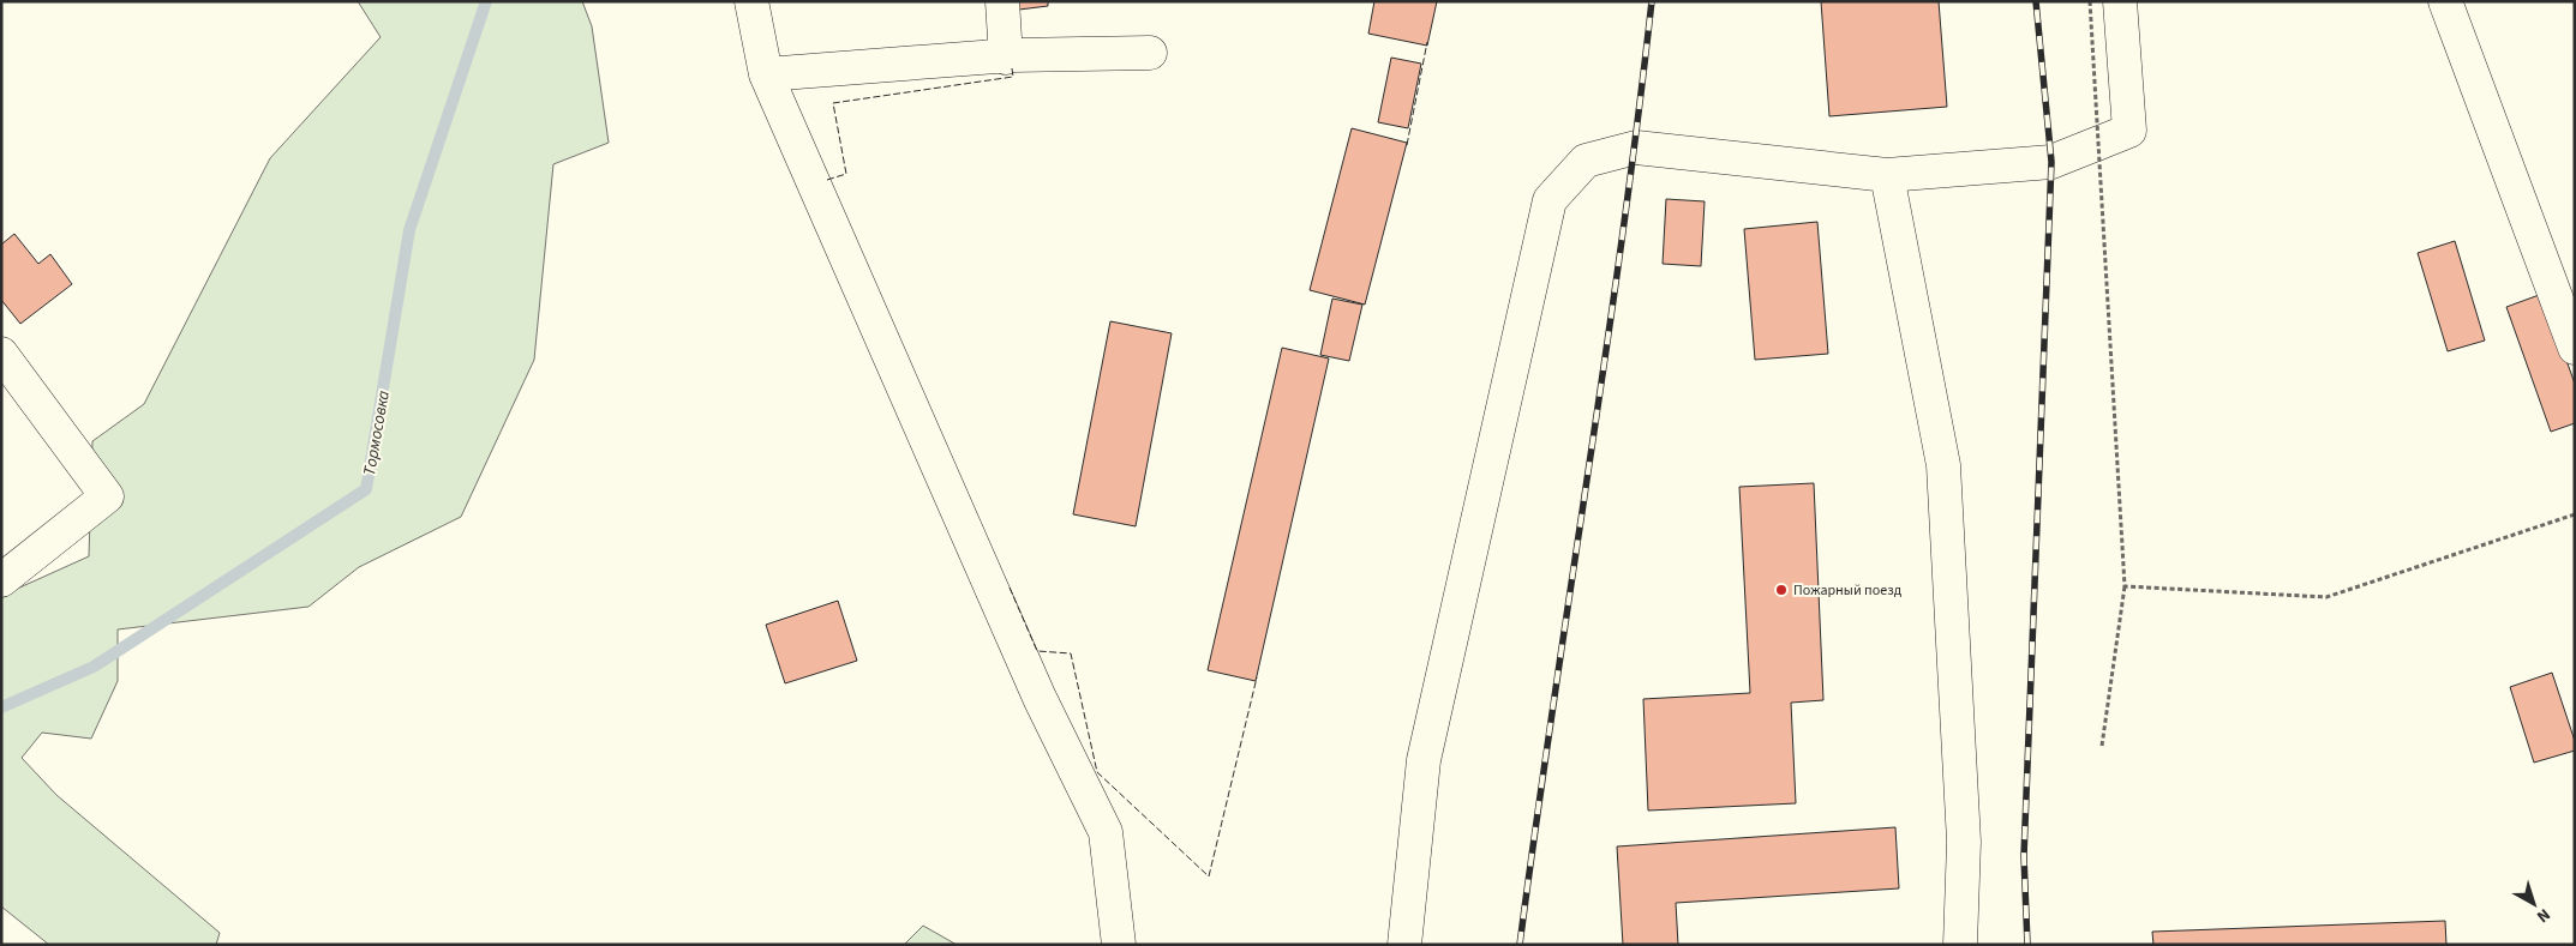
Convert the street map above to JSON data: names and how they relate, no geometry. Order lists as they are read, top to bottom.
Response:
{
  "water": ["Тормосовка"],
  "places": ["Пожарный поезд"],
  "north": "bottom right"
}
